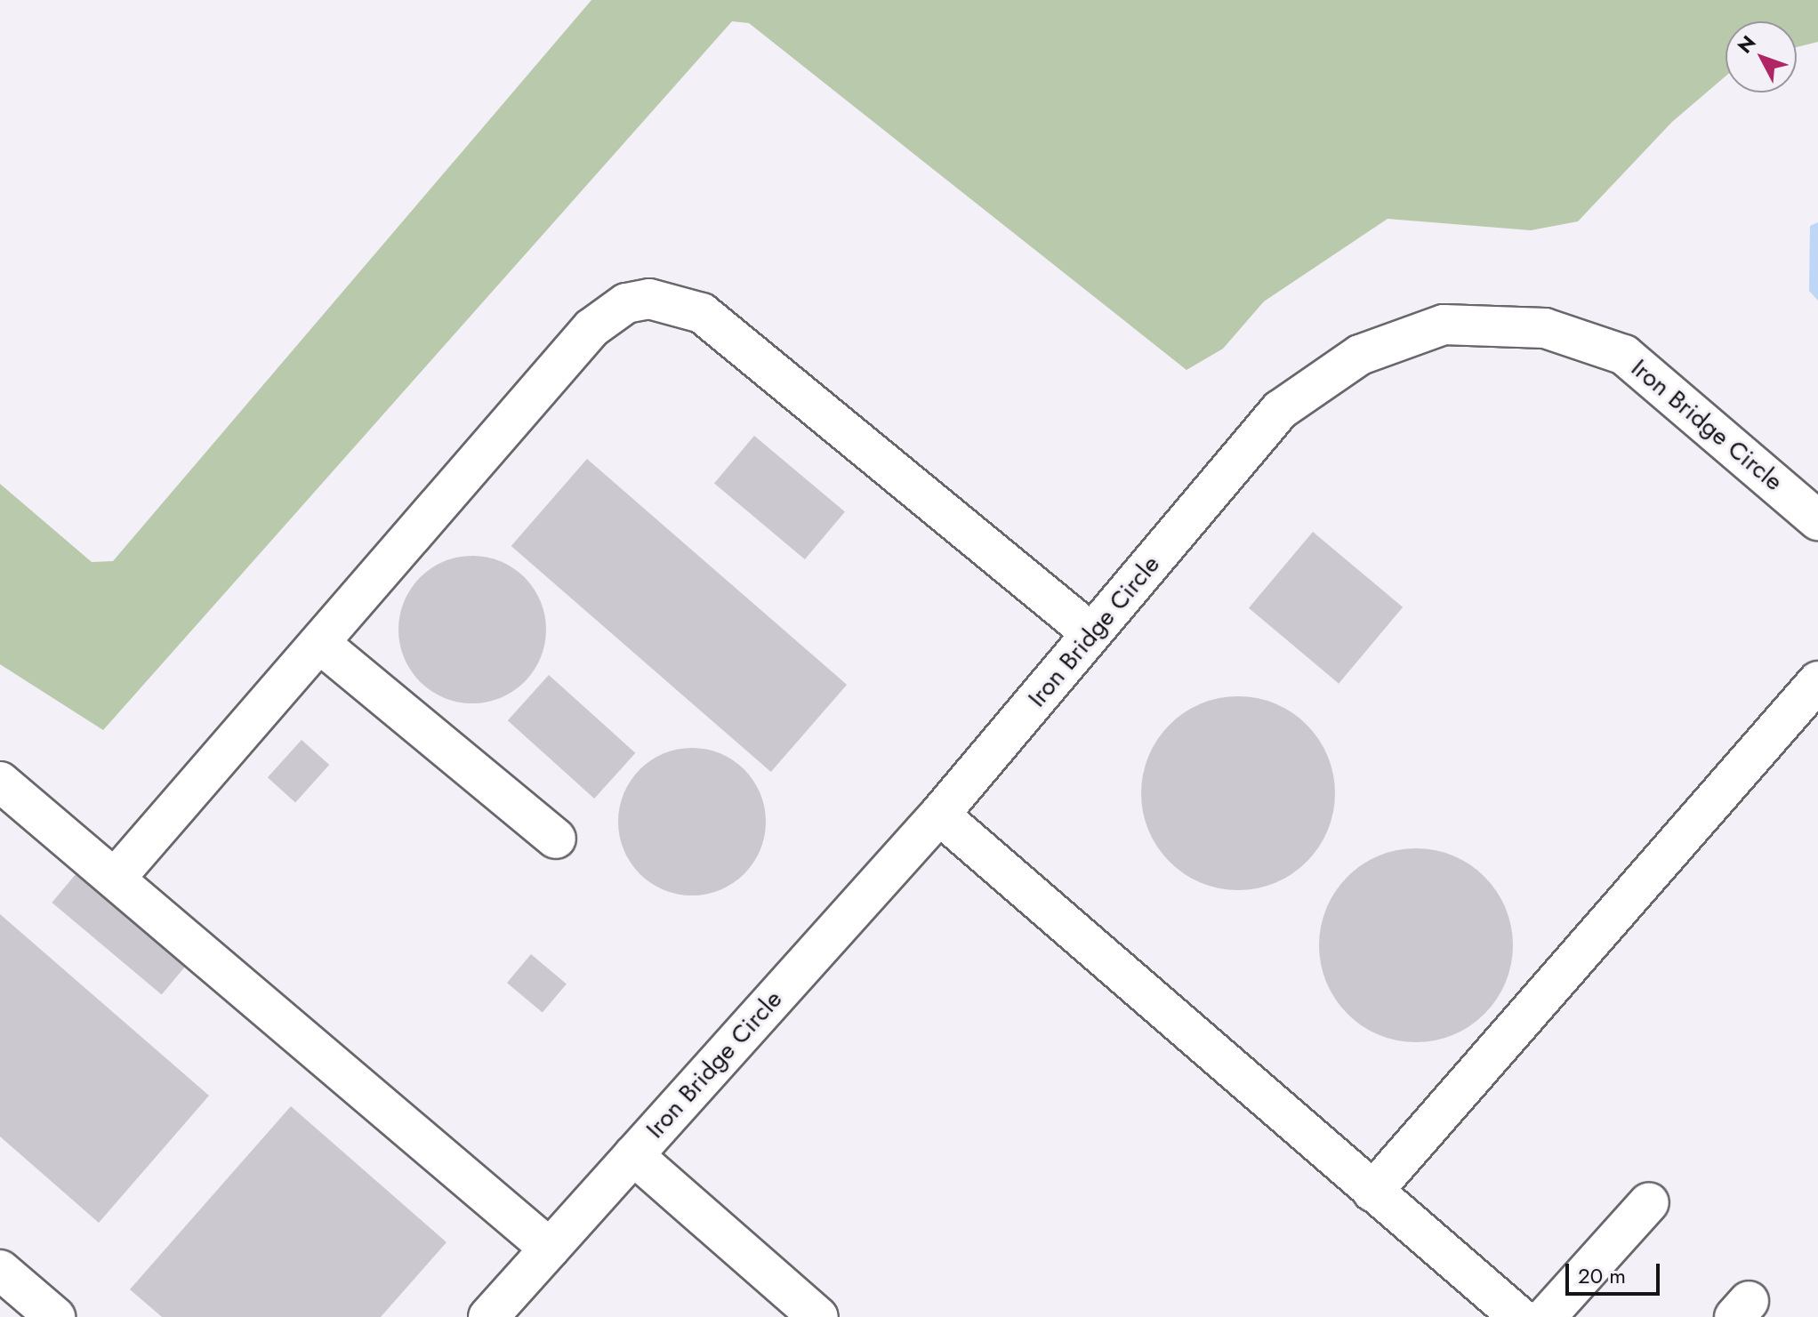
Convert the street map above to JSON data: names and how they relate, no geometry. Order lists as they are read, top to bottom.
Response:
{
  "streets": {
    "street": ["Iron Bridge Circle"]
  },
  "scale_bar": "20 m",
  "north": "top left"
}
